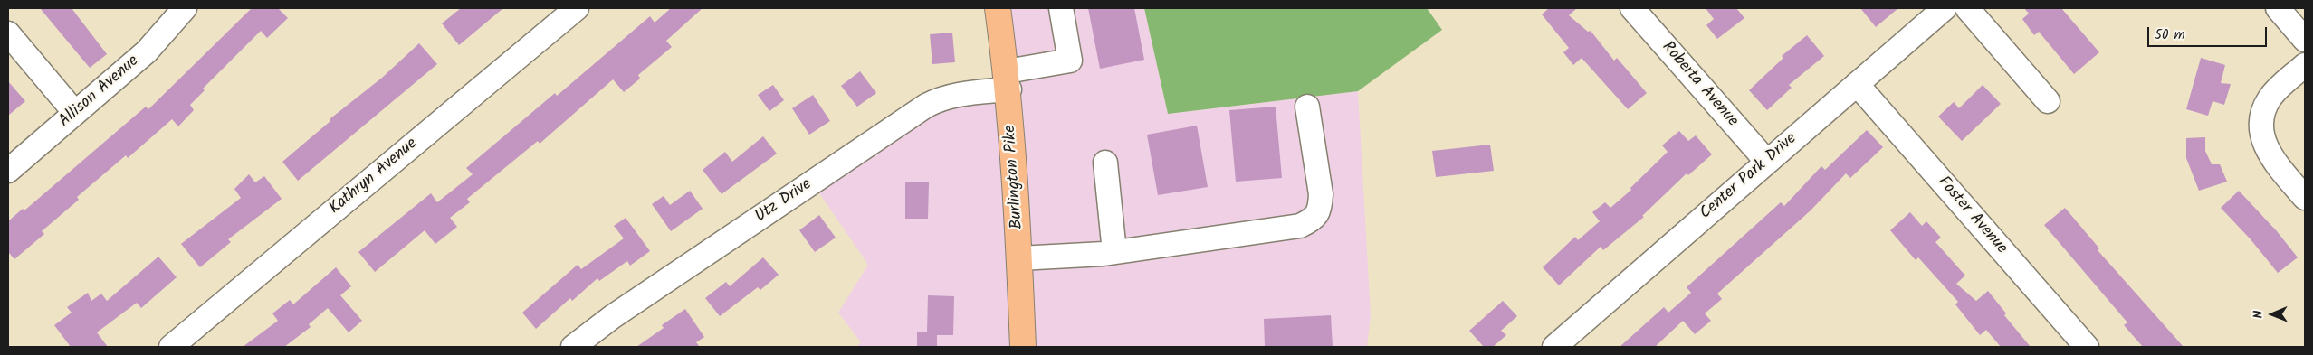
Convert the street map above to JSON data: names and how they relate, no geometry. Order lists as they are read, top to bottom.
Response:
{
  "streets": {
    "main road": ["Burlington Pike"],
    "street": [
      "Roberta Avenue",
      "Allison Avenue",
      "Kathryn Avenue",
      "Center Park Drive",
      "Utz Drive",
      "Foster Avenue"
    ]
  },
  "crossings": [
    ["Roberta Avenue", "Center Park Drive"],
    ["Burlington Pike", "Utz Drive"],
    ["Center Park Drive", "Foster Avenue"]
  ],
  "scale_bar": "50 m",
  "north": "left"
}
